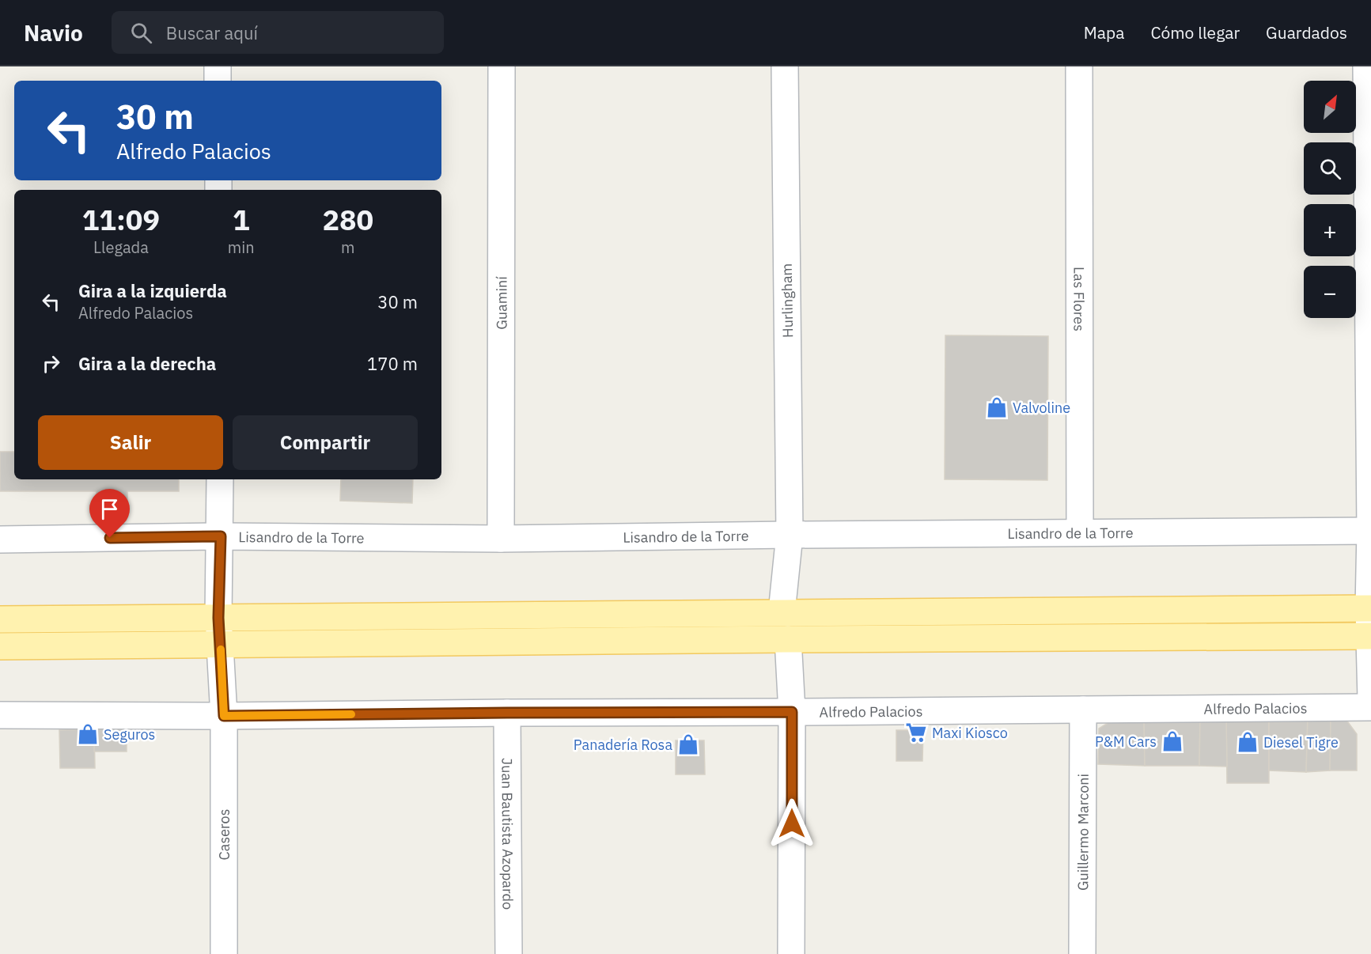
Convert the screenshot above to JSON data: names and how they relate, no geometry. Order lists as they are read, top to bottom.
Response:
{
  "streets": {
    "street": [
      "Las Flores",
      "Hurlingham",
      "Guaminí",
      "Lisandro de la Torre",
      "Alfredo Palacios",
      "Guillermo Marconi",
      "Juan Bautista Azopardo",
      "Caseros"
    ]
  },
  "crossings": [
    ["Las Flores", "Lisandro de la Torre"],
    ["Hurlingham", "Lisandro de la Torre"],
    ["Guaminí", "Lisandro de la Torre"],
    ["Lisandro de la Torre", "Caseros"],
    ["Alfredo Palacios", "Guillermo Marconi"],
    ["Alfredo Palacios", "Juan Bautista Azopardo"],
    ["Alfredo Palacios", "Caseros"]
  ],
  "places": {
    "shop": [
      "Valvoline",
      "Seguros",
      "P&M Cars",
      "Diesel Tigre",
      "Panadería Rosa"
    ],
    "supermarket": ["Maxi Kiosco"]
  },
  "north": "top right",
  "page": {
    "header": "Navio",
    "search": "Buscar aquí",
    "nav": ["Mapa", "Cómo llegar", "Guardados"],
    "map_buttons": ["+", "−"],
    "turn": ["30 m", "Alfredo Palacios"],
    "eta": [
      "11:09",
      "Llegada",
      "1",
      "min",
      "280",
      "m"
    ],
    "list": [
      {
        "name": "Gira a la izquierda",
        "note": "Alfredo Palacios",
        "value": "30 m"
      },
      {
        "name": "Gira a la derecha",
        "value": "170 m"
      }
    ],
    "buttons": ["Salir", "Compartir"]
  }
}
